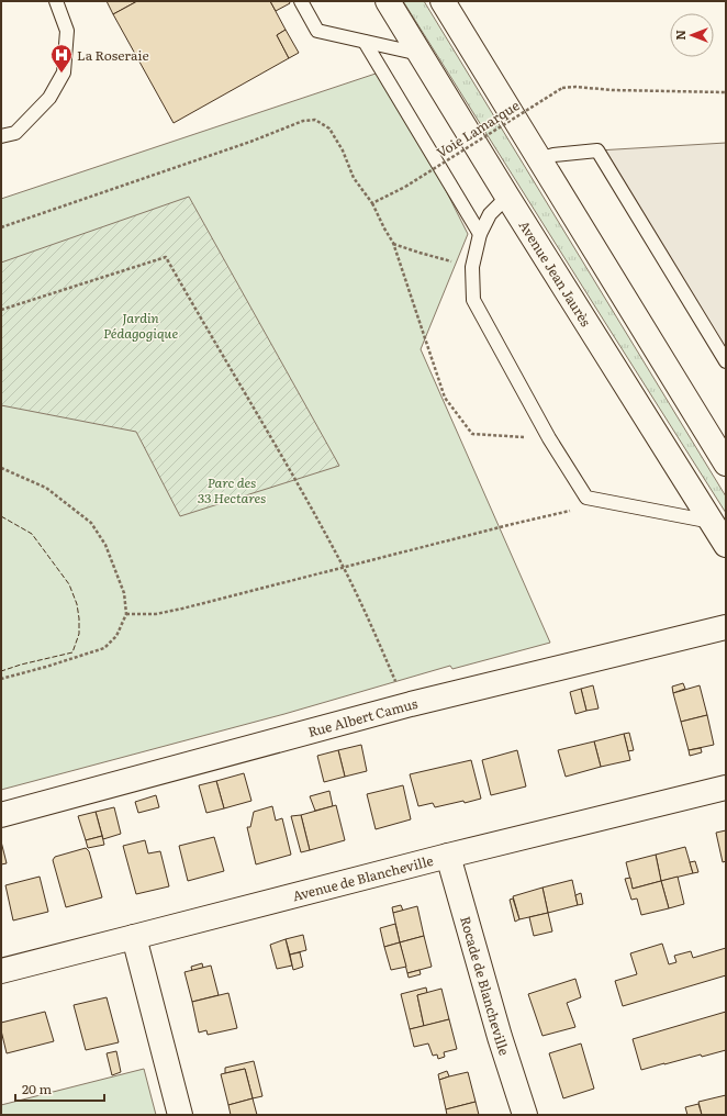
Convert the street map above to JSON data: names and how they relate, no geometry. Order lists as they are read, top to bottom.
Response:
{
  "streets": {
    "street": [
      "Avenue Jean Jaurès",
      "Rue Albert Camus",
      "Avenue de Blancheville",
      "Rocade de Blancheville"
    ],
    "path": ["Voie Lamarque"]
  },
  "crossings": [
    ["Avenue de Blancheville", "Rocade de Blancheville"]
  ],
  "parks": ["Jardin Pédagogique", "Parc des 33 Hectares"],
  "places": {
    "hospital": ["La Roseraie"]
  },
  "scale_bar": "20 m",
  "north": "left"
}
